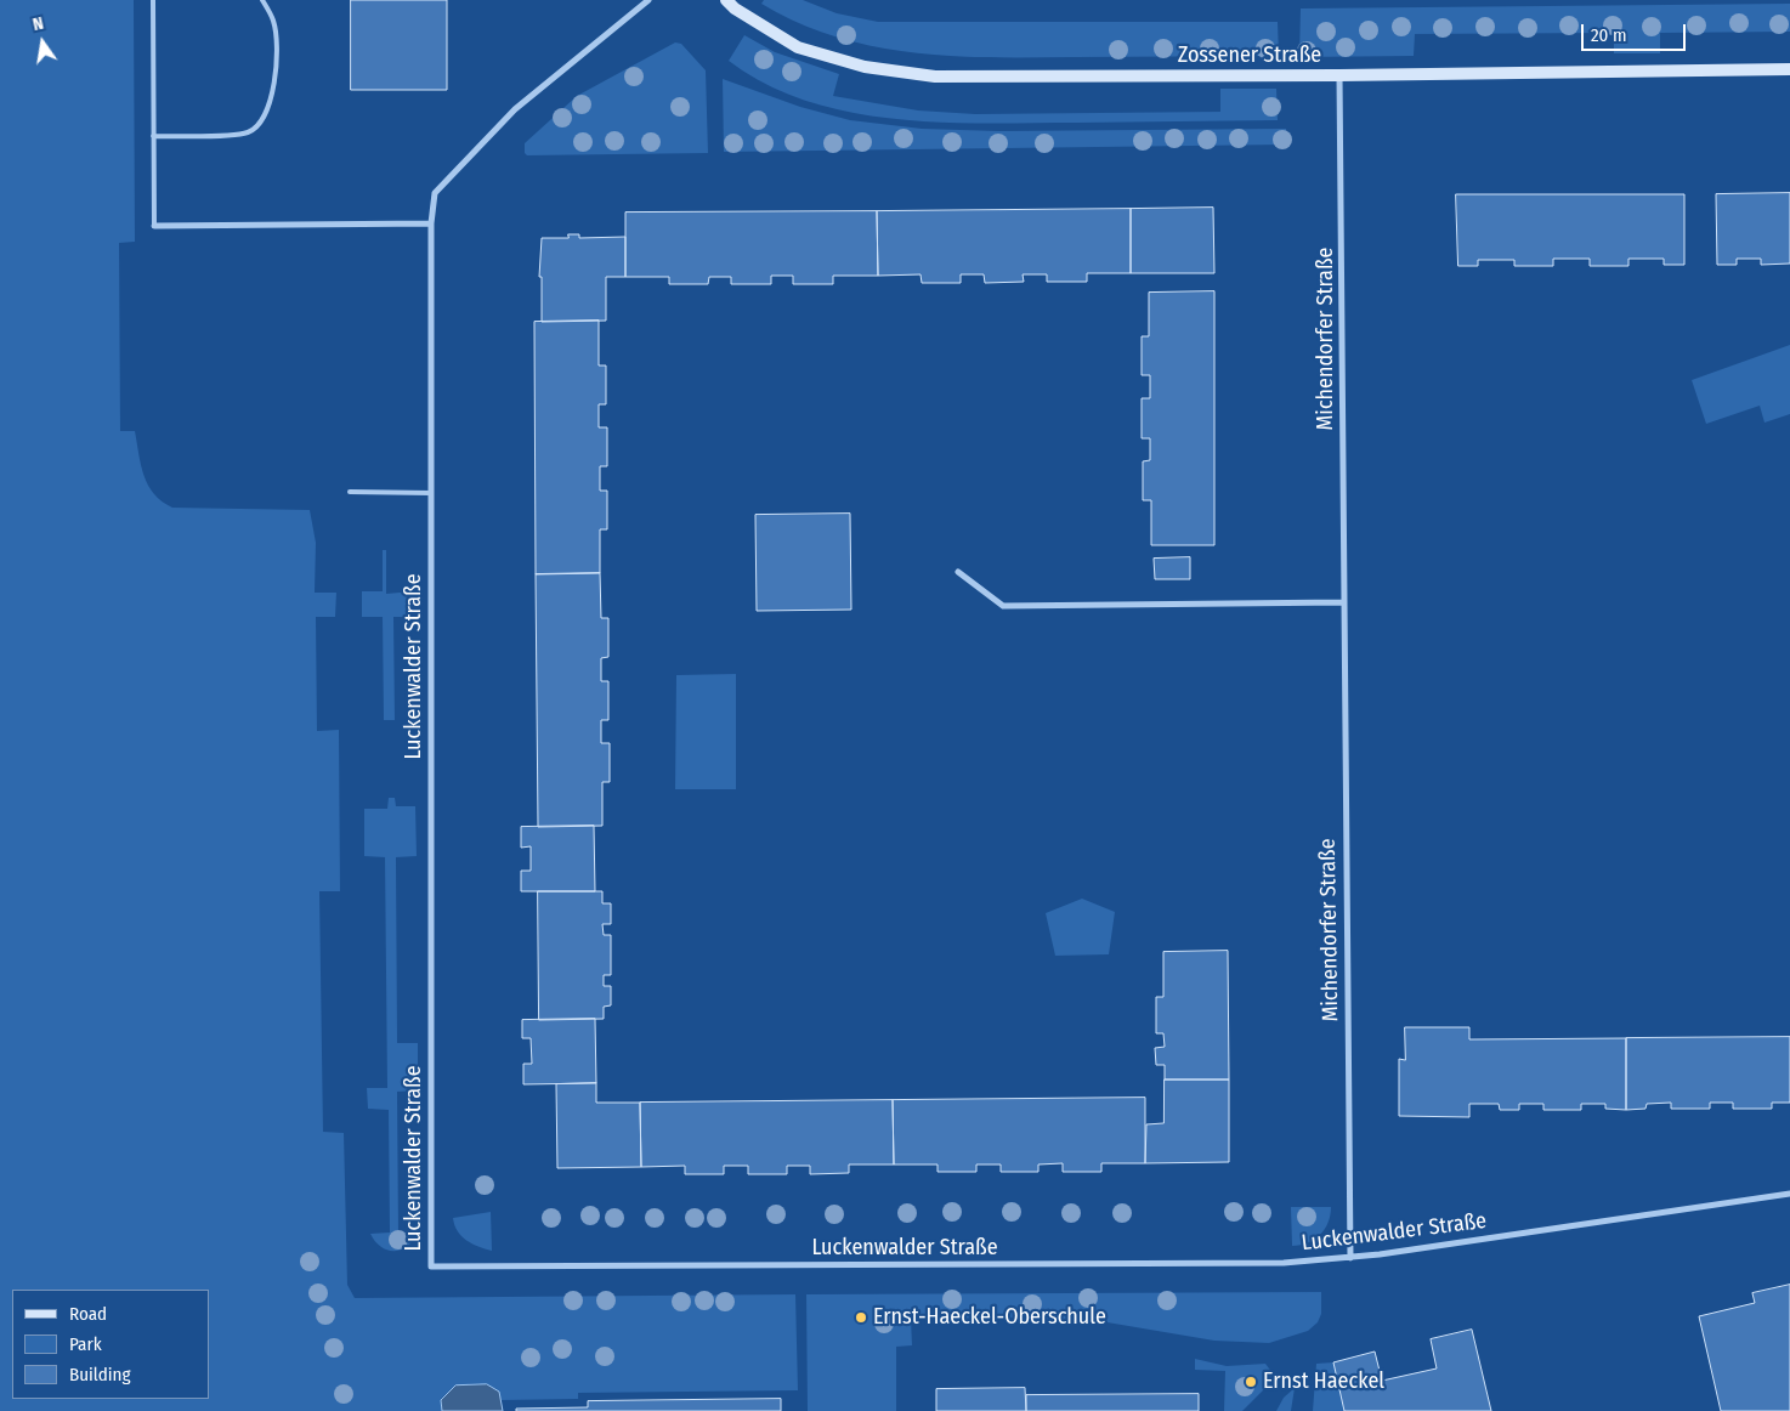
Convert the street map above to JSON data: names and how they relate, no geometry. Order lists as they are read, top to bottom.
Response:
{
  "streets": {
    "street": ["Zossener Straße", "Michendorfer Straße", "Luckenwalder Straße"]
  },
  "crossings": [
    ["Zossener Straße", "Michendorfer Straße"],
    ["Michendorfer Straße", "Luckenwalder Straße"]
  ],
  "places": ["Ernst-Haeckel-Oberschule", "Ernst Haeckel"],
  "legend": ["Road", "Park", "Building"],
  "scale_bar": "20 m",
  "north": "top"
}
